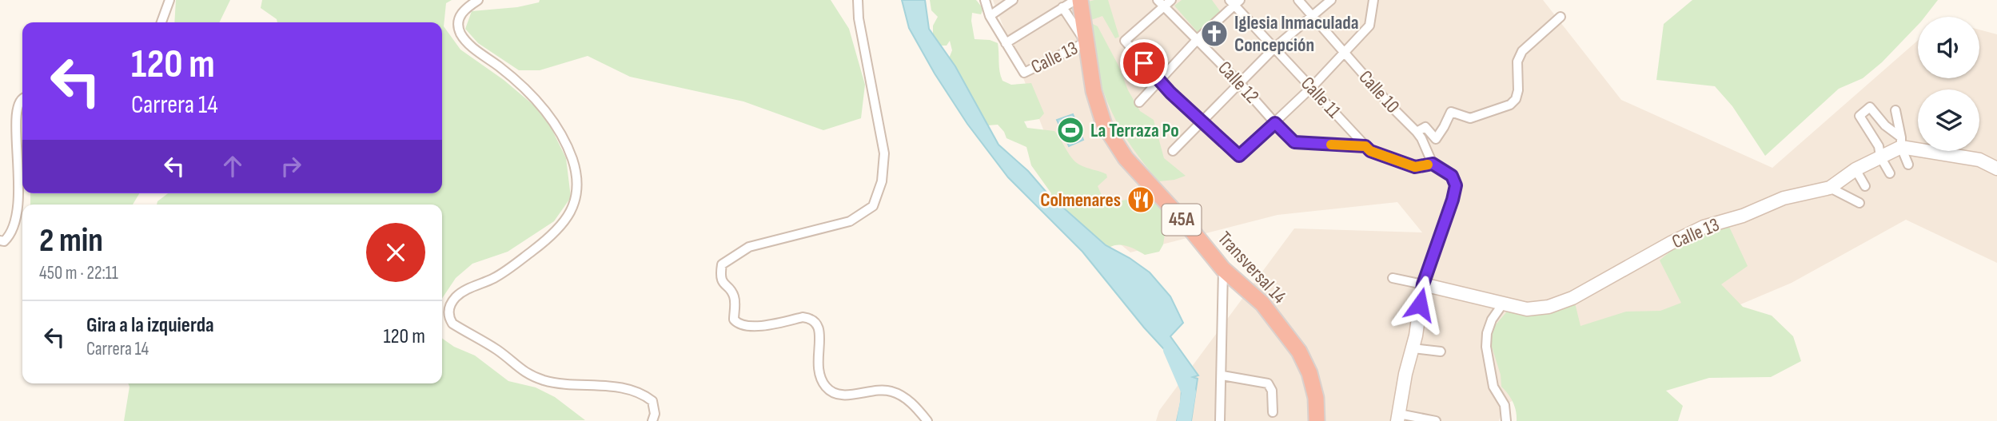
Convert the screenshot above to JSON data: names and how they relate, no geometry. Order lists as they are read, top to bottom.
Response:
{
  "streets": {
    "highway": ["45A", "Transversal 14"],
    "street": [
      "Calle 13",
      "Calle 12",
      "Calle 10",
      "Calle 11"
    ]
  },
  "crossings": [
    ["Calle 13", "Transversal 14"],
    ["Calle 12", "Calle 11"]
  ],
  "places": {
    "church": ["Iglesia Inmaculada Concepción"],
    "sports": ["La Terraza Po"],
    "restaurant": ["Colmenares"]
  },
  "page": {
    "turn": ["120 m", "Carrera 14"],
    "heading": ["2 min", "450 m · 22:11"],
    "list": [
      {
        "name": "Gira a la izquierda",
        "note": "Carrera 14",
        "value": "120 m"
      }
    ]
  }
}
